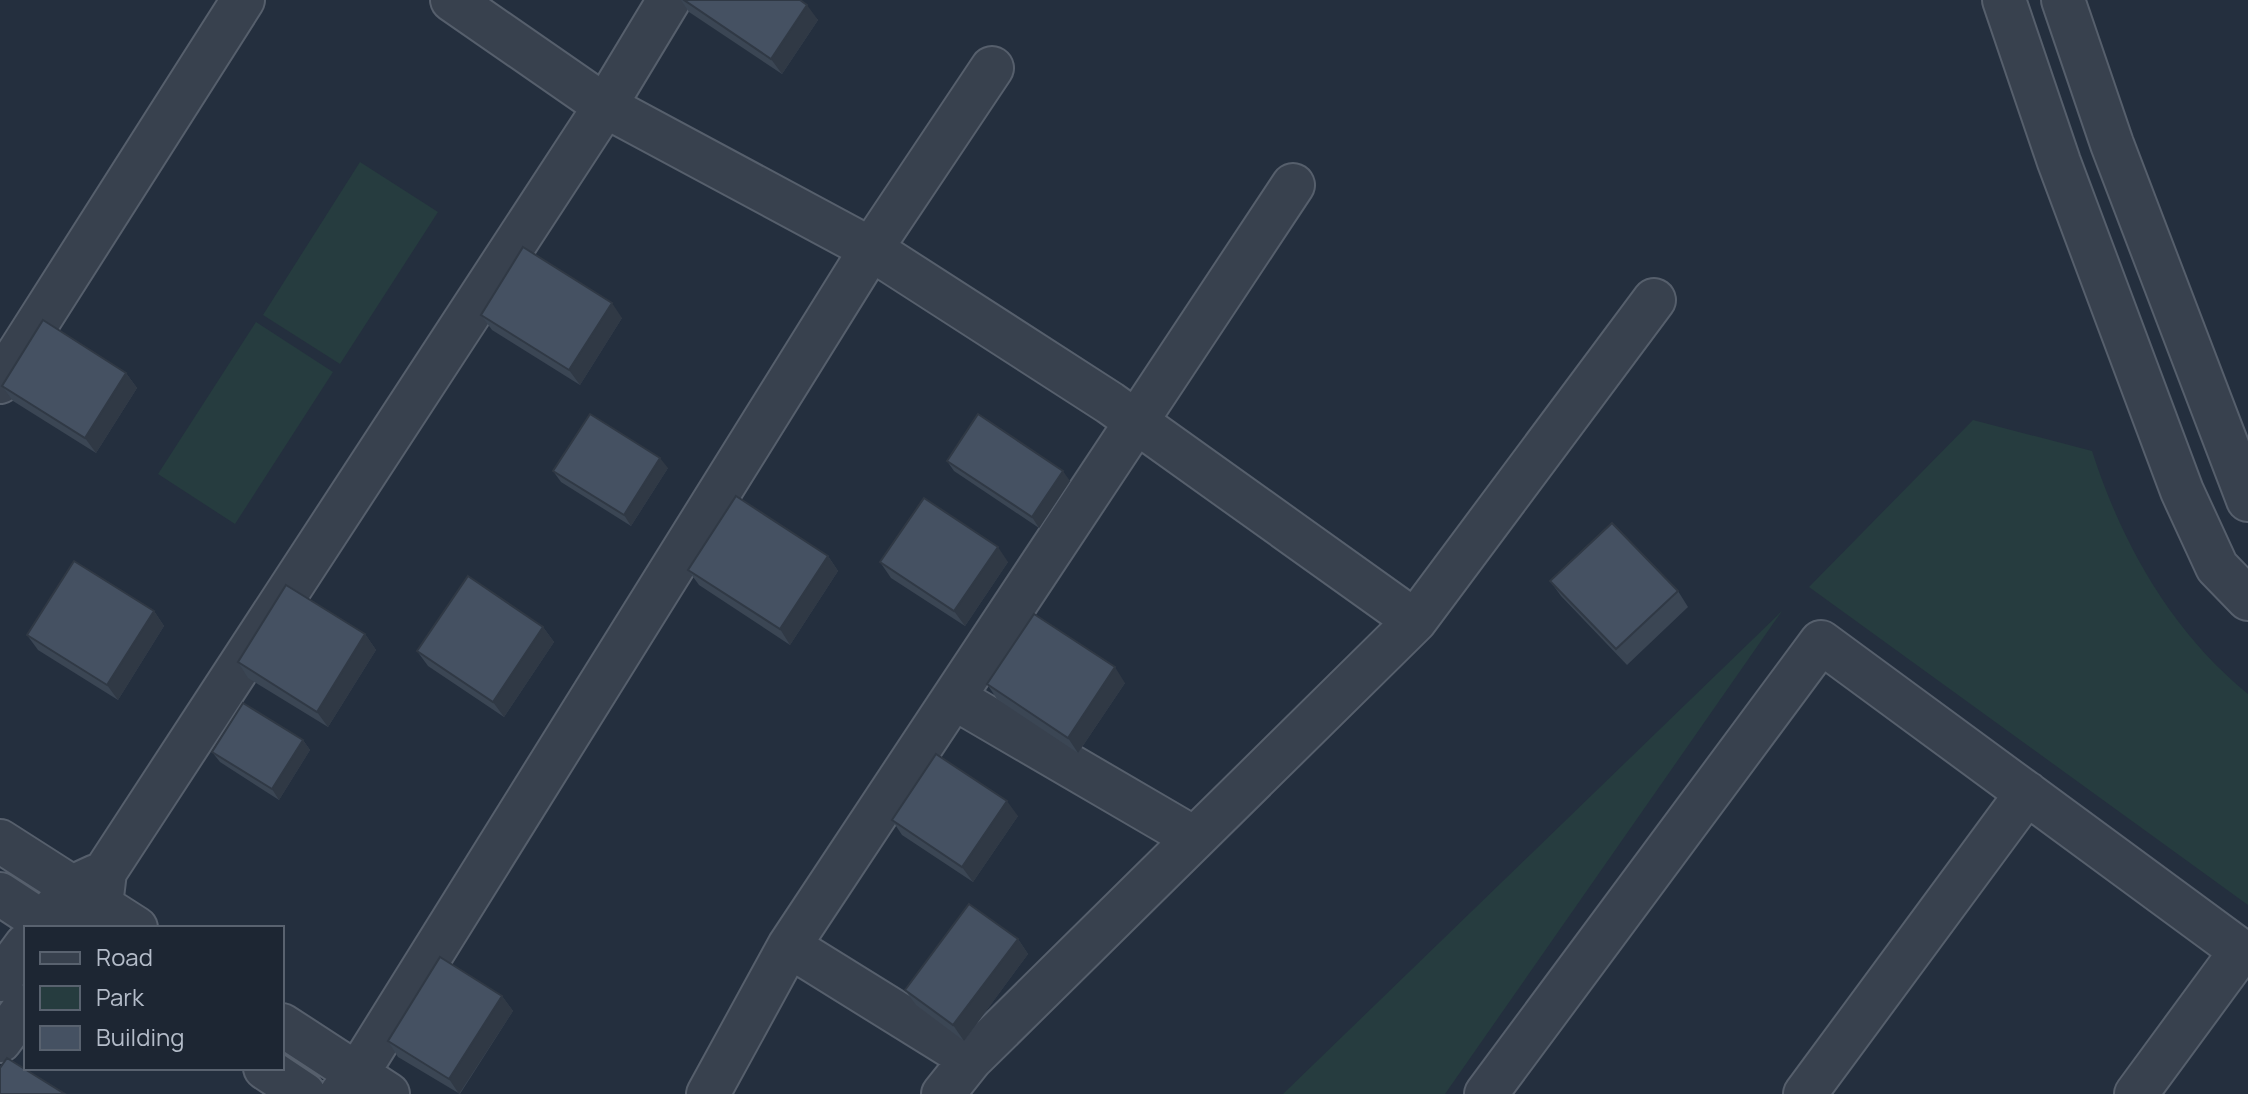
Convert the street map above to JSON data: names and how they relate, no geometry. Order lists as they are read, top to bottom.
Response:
{
  "legend": ["Road", "Park", "Building"]
}
